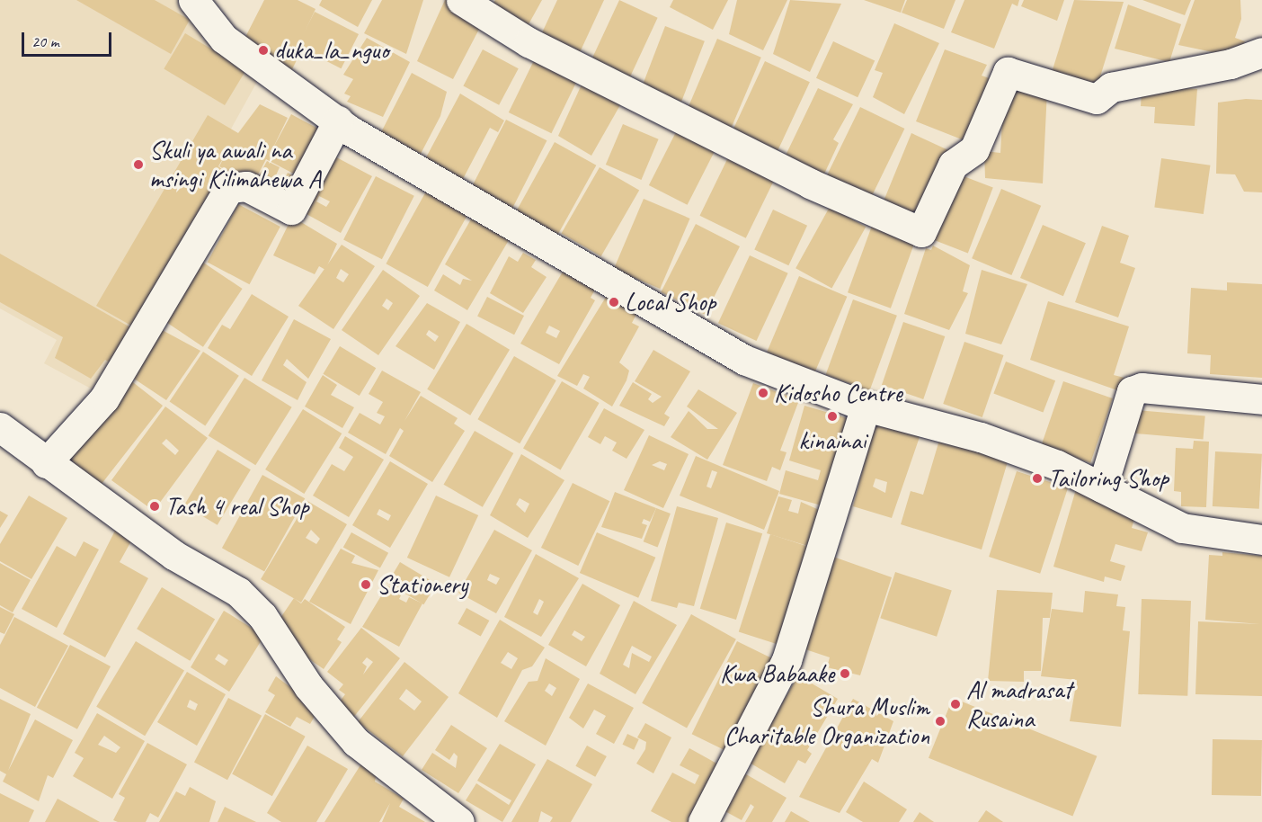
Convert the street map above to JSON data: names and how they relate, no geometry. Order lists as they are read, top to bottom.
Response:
{
  "places": [
    "duka_la_nguo",
    "Skuli ya awali na msingi Kilimahewa A",
    "Local Shop",
    "Kidosho Centre",
    "kinainai",
    "Tailoring Shop",
    "Tash 4 real Shop",
    "Stationery",
    "Kwa Babaake",
    "Al madrasat Rusaina",
    "Shura Muslim Charitable Organization"
  ],
  "scale_bar": "20 m"
}
